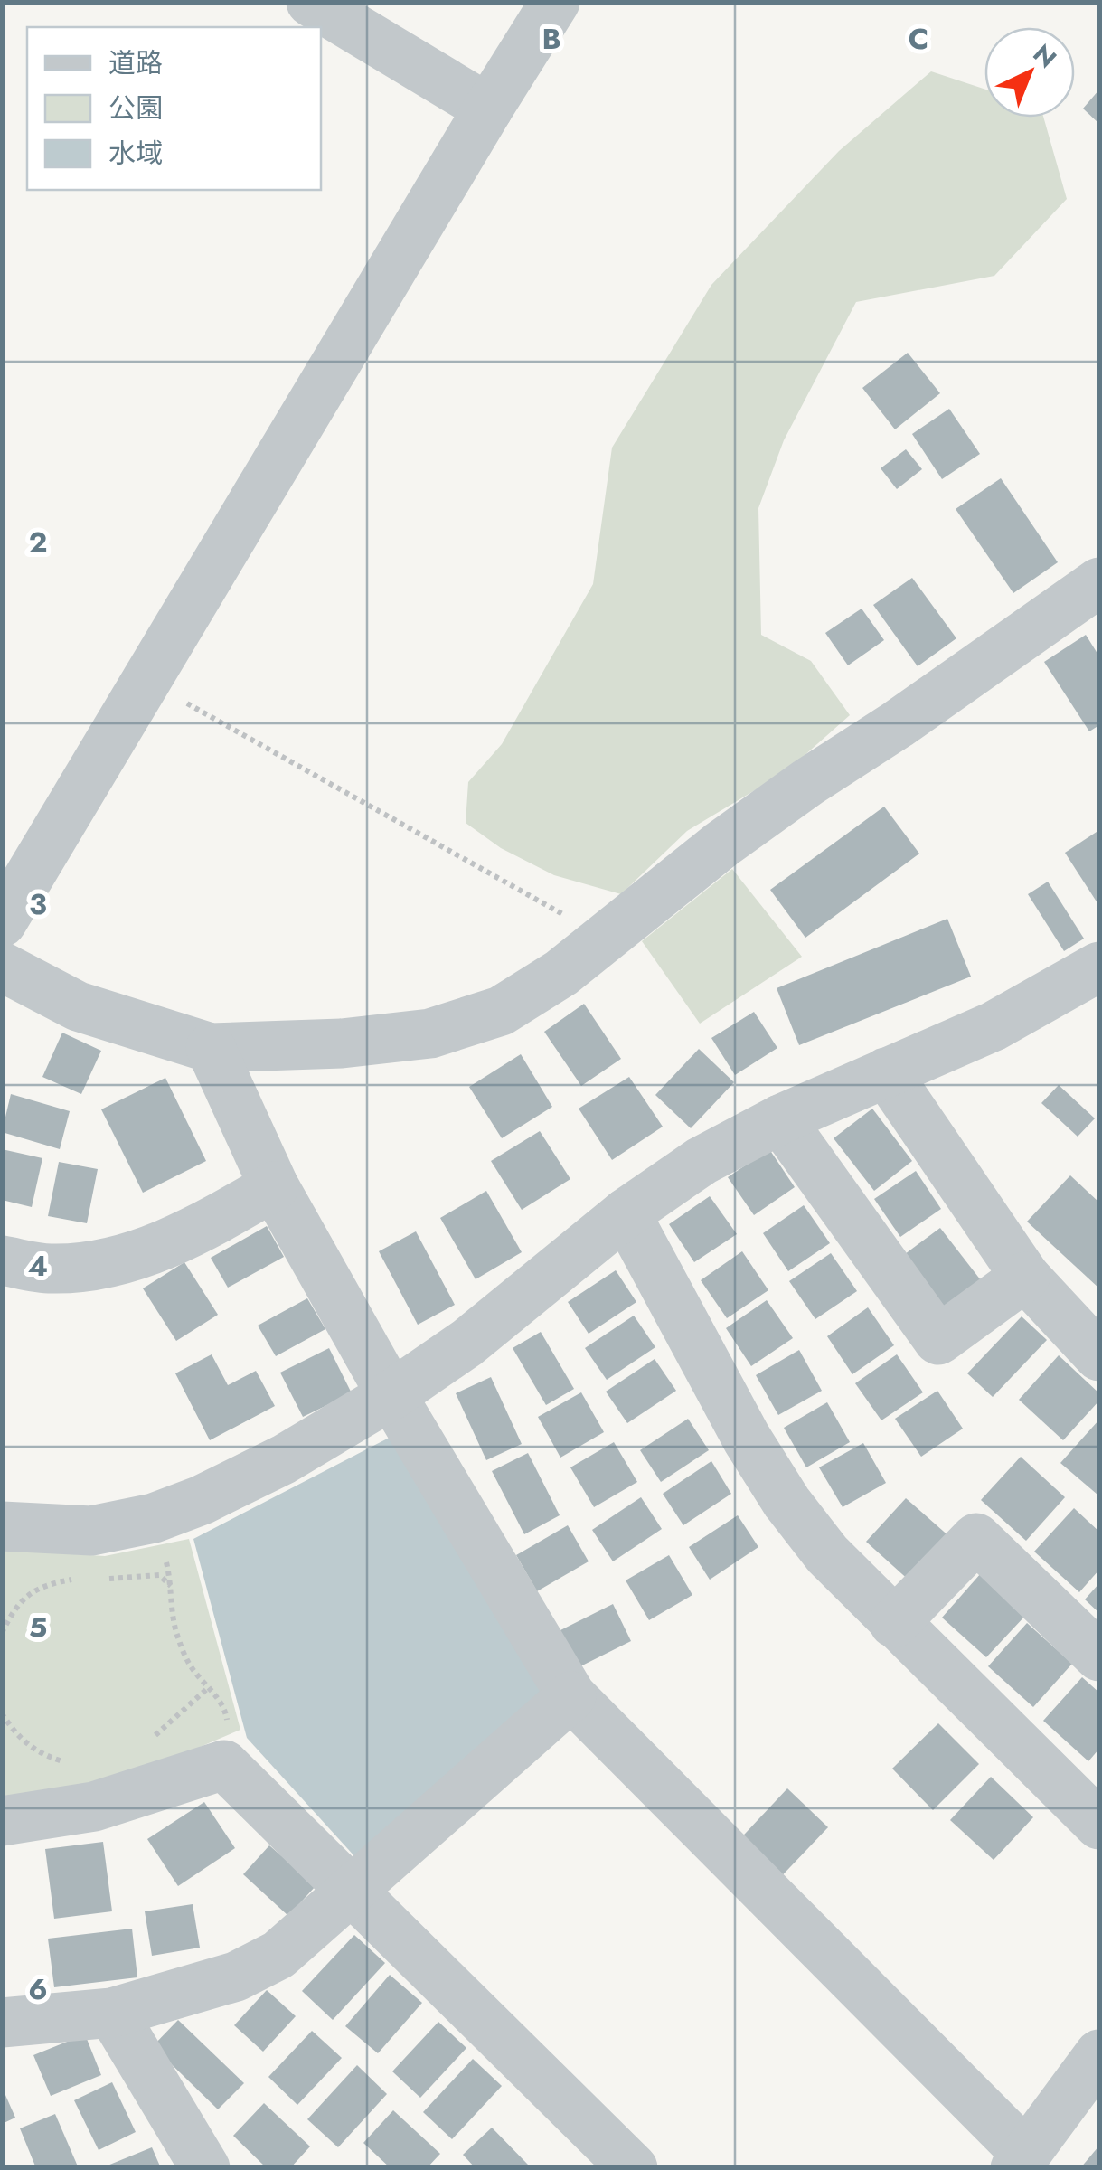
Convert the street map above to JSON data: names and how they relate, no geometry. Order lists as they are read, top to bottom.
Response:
{
  "legend": ["道路", "公園", "水域"],
  "north": "top right",
  "grid": {
    "columns": ["B", "C"],
    "rows": [
      "2",
      "3",
      "4",
      "5",
      "6"
    ]
  }
}
